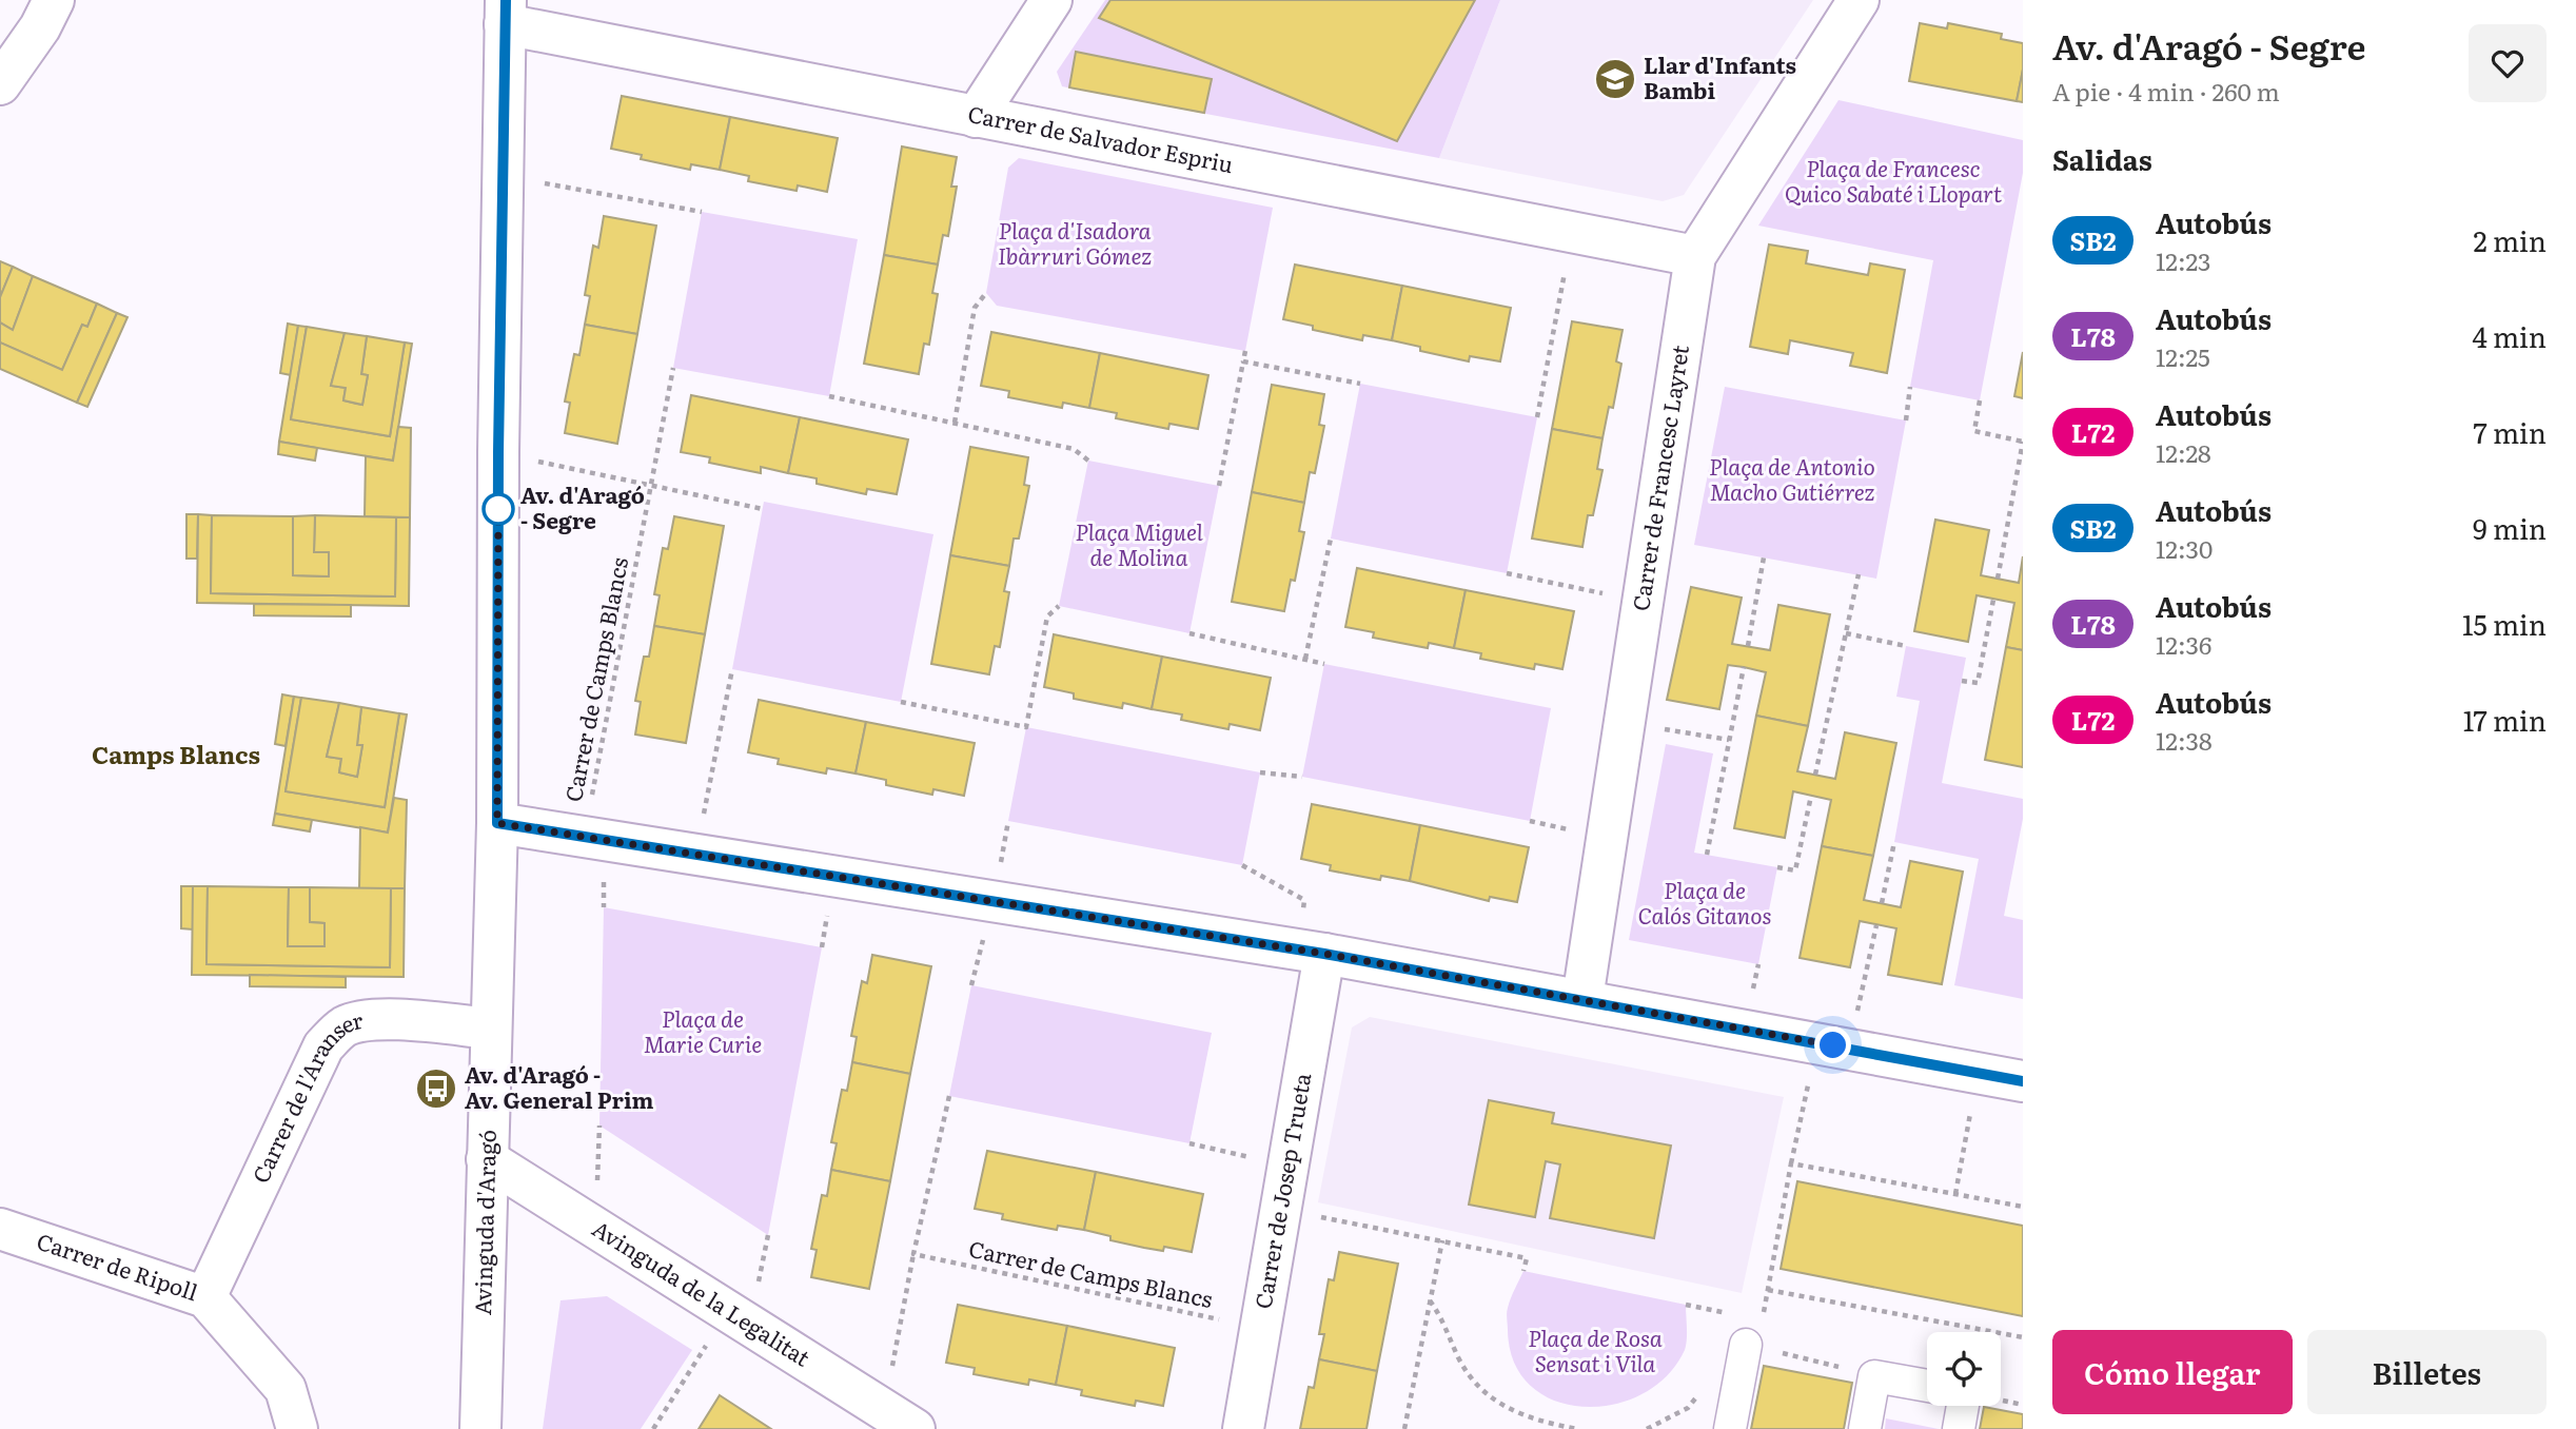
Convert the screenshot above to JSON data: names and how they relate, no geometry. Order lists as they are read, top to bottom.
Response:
{
  "streets": {
    "street": [
      "Carrer de Salvador Espriu",
      "Carrer de Francesc Layret",
      "Carrer de l'Aranser",
      "Carrer de Josep Trueta",
      "Avinguda d'Aragó",
      "Carrer de Ripoll",
      "Avinguda de la Legalitat"
    ],
    "path": ["Carrer de Camps Blancs"]
  },
  "crossings": [
    ["Carrer de Salvador Espriu", "Carrer de Francesc Layret"],
    ["Carrer de Salvador Espriu", "Avinguda d'Aragó"],
    ["Carrer de Camps Blancs", "Carrer de Josep Trueta"],
    ["Carrer de l'Aranser", "Avinguda d'Aragó"],
    ["Carrer de l'Aranser", "Carrer de Ripoll"],
    ["Avinguda d'Aragó", "Avinguda de la Legalitat"]
  ],
  "districts": ["Camps Blancs"],
  "parks": [
    "Plaça de Francesc Quico Sabaté i Llopart",
    "Plaça d'Isadora Ibàrruri Gómez",
    "Plaça de Antonio Macho Gutiérrez",
    "Plaça Miguel de Molina",
    "Plaça de Calós Gitanos",
    "Plaça de Marie Curie",
    "Plaça de Rosa Sensat i Vila"
  ],
  "places": {
    "school or university": ["Llar d'Infants Bambi"],
    "other": ["Av. d'Aragó - Segre"],
    "bus stop": ["Av. d'Aragó - Av. General Prim"]
  },
  "lines": ["bus line SB2"],
  "page": {
    "heading": [
      ["Av. d'Aragó - Segre", "A pie · 4 min · 260 m"],
      "Salidas"
    ],
    "list": [
      {
        "mark": "SB2",
        "name": "Autobús",
        "note": "12:23",
        "value": "2 min"
      },
      {
        "mark": "L78",
        "name": "Autobús",
        "note": "12:25",
        "value": "4 min"
      },
      {
        "mark": "L72",
        "name": "Autobús",
        "note": "12:28",
        "value": "7 min"
      },
      {
        "mark": "SB2",
        "name": "Autobús",
        "note": "12:30",
        "value": "9 min"
      },
      {
        "mark": "L78",
        "name": "Autobús",
        "note": "12:36",
        "value": "15 min"
      },
      {
        "mark": "L72",
        "name": "Autobús",
        "note": "12:38",
        "value": "17 min"
      }
    ],
    "buttons": ["Cómo llegar", "Billetes"]
  }
}
